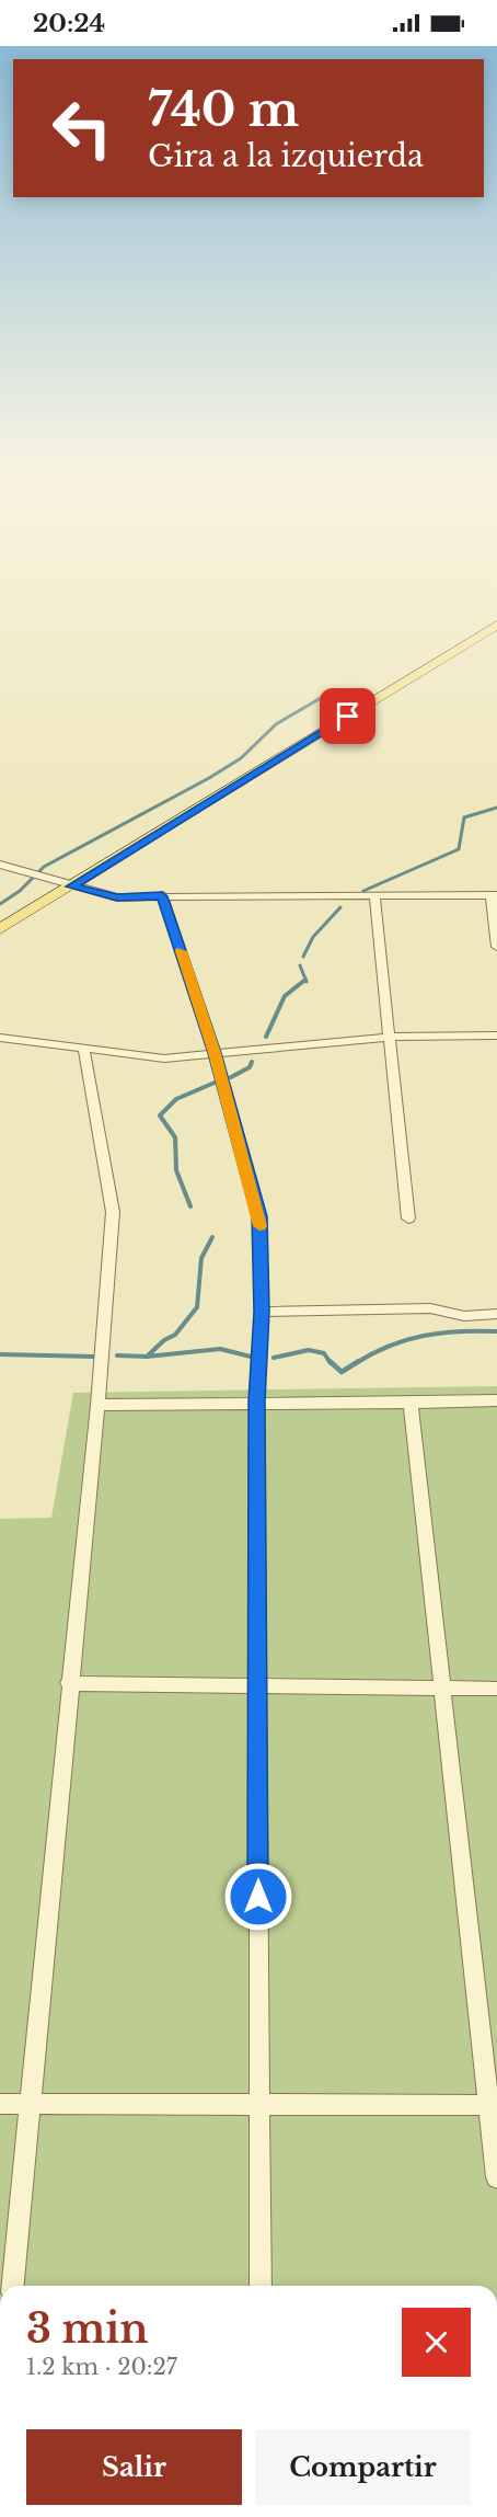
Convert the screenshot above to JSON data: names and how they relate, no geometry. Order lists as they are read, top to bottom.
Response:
{
  "page": {
    "status": "20:24",
    "turn": ["740 m", "Gira a la izquierda"],
    "heading": ["3 min", "1.2 km · 20:27"],
    "buttons": ["Salir", "Compartir"]
  }
}
